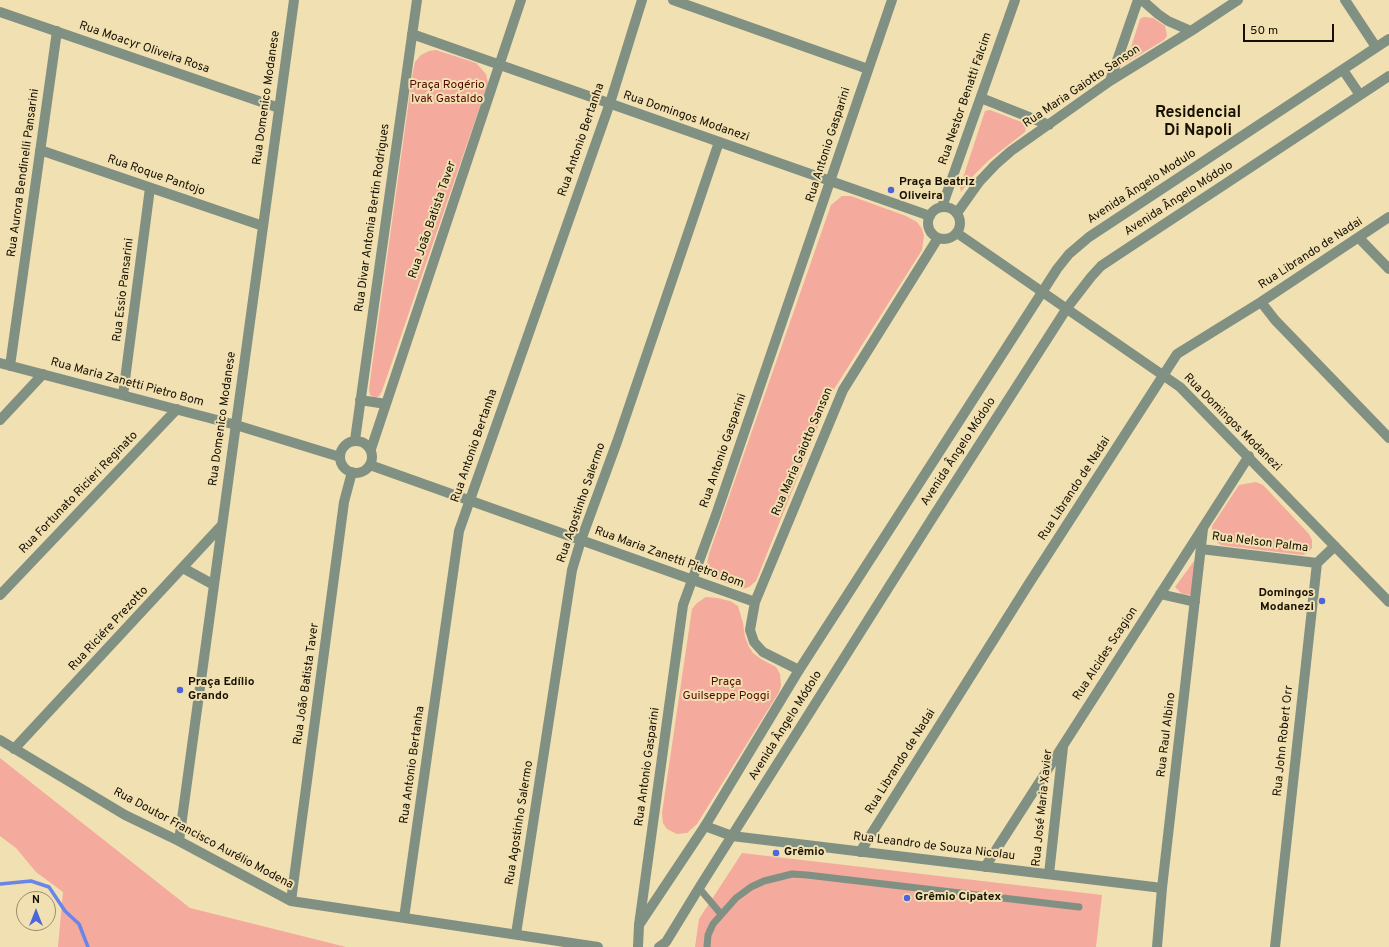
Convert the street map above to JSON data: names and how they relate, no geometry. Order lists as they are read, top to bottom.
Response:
{
  "streets": {
    "street": [
      "Rua Moacyr Oliveira Rosa",
      "Rua Maria Gaiotto Sanson",
      "Rua Domenico Modanese",
      "Rua Nestor Benatti Falcim",
      "Rua Domingos Modanezi",
      "Rua Antonio Bertanha",
      "Rua Antonio Gasparini",
      "Rua Aurora Bendinelli Pansarini",
      "Rua Roque Pantojo",
      "Avenida Ângelo Modulo",
      "Avenida Ângelo Módolo",
      "Rua Divar Antonia Bertin Rodrigues",
      "Rua João Batista Taver",
      "Rua Librando de Nadai",
      "Rua Essio Pansarini",
      "Rua Maria Zanetti Pietro Bom",
      "Rua Fortunato Ricieri Reginato",
      "Rua Agostinho Salermo",
      "Rua Nelson Palma",
      "Rua Riciére Prezotto",
      "Rua Alcides Scagion",
      "Rua Raul Albino",
      "Rua John Robert Orr",
      "Rua José Maria Xavier",
      "Rua Doutor Francisco Aurélio Modena",
      "Rua Leandro de Souza Nicolau"
    ]
  },
  "crossings": [
    ["Rua Moacyr Oliveira Rosa", "Rua Domenico Modanese"],
    ["Rua Moacyr Oliveira Rosa", "Rua Aurora Bendinelli Pansarini"],
    ["Rua Maria Gaiotto Sanson", "Rua Nestor Benatti Falcim"],
    ["Rua Maria Gaiotto Sanson", "Rua Domingos Modanezi"],
    ["Rua Maria Gaiotto Sanson", "Avenida Ângelo Módolo"],
    ["Rua Maria Gaiotto Sanson", "Rua Maria Zanetti Pietro Bom"],
    ["Rua Domenico Modanese", "Rua Roque Pantojo"],
    ["Rua Domenico Modanese", "Rua Maria Zanetti Pietro Bom"],
    ["Rua Domenico Modanese", "Rua Riciére Prezotto"],
    ["Rua Domenico Modanese", "Rua Doutor Francisco Aurélio Modena"],
    ["Rua Nestor Benatti Falcim", "Rua Domingos Modanezi"],
    ["Rua Domingos Modanezi", "Rua Antonio Bertanha"],
    ["Rua Domingos Modanezi", "Rua Antonio Gasparini"],
    ["Rua Domingos Modanezi", "Avenida Ângelo Modulo"],
    ["Rua Domingos Modanezi", "Avenida Ângelo Módolo"],
    ["Rua Domingos Modanezi", "Rua Divar Antonia Bertin Rodrigues"],
    ["Rua Domingos Modanezi", "Rua João Batista Taver"],
    ["Rua Domingos Modanezi", "Rua Librando de Nadai"],
    ["Rua Domingos Modanezi", "Rua Agostinho Salermo"],
    ["Rua Domingos Modanezi", "Rua Alcides Scagion"],
    ["Rua Antonio Bertanha", "Rua Maria Zanetti Pietro Bom"],
    ["Rua Antonio Bertanha", "Rua Doutor Francisco Aurélio Modena"],
    ["Rua Antonio Gasparini", "Avenida Ângelo Módolo"],
    ["Rua Antonio Gasparini", "Rua Maria Zanetti Pietro Bom"],
    ["Rua Aurora Bendinelli Pansarini", "Rua Roque Pantojo"],
    ["Rua Aurora Bendinelli Pansarini", "Rua Maria Zanetti Pietro Bom"],
    ["Rua Roque Pantojo", "Rua Essio Pansarini"],
    ["Avenida Ângelo Modulo", "Avenida Ângelo Módolo"],
    ["Avenida Ângelo Módolo", "Rua Leandro de Souza Nicolau"],
    ["Rua Divar Antonia Bertin Rodrigues", "Rua João Batista Taver"],
    ["Rua Divar Antonia Bertin Rodrigues", "Rua Maria Zanetti Pietro Bom"],
    ["Rua João Batista Taver", "Rua Maria Zanetti Pietro Bom"],
    ["Rua João Batista Taver", "Rua Doutor Francisco Aurélio Modena"],
    ["Rua Librando de Nadai", "Rua Leandro de Souza Nicolau"],
    ["Rua Essio Pansarini", "Rua Maria Zanetti Pietro Bom"],
    ["Rua Maria Zanetti Pietro Bom", "Rua Fortunato Ricieri Reginato"],
    ["Rua Maria Zanetti Pietro Bom", "Rua Agostinho Salermo"],
    ["Rua Agostinho Salermo", "Rua Doutor Francisco Aurélio Modena"],
    ["Rua Nelson Palma", "Rua Raul Albino"],
    ["Rua Nelson Palma", "Rua John Robert Orr"],
    ["Rua Riciére Prezotto", "Rua Doutor Francisco Aurélio Modena"],
    ["Rua Alcides Scagion", "Rua Raul Albino"],
    ["Rua Alcides Scagion", "Rua José Maria Xavier"],
    ["Rua Alcides Scagion", "Rua Leandro de Souza Nicolau"],
    ["Rua Raul Albino", "Rua Leandro de Souza Nicolau"],
    ["Rua José Maria Xavier", "Rua Leandro de Souza Nicolau"]
  ],
  "districts": ["Residencial Di Napoli"],
  "parks": ["Praça Rogério Ivak Gastaldo", "Praça Guilseppe Poggi"],
  "places": [
    "Praça Beatriz Oliveira",
    "Domingos Modanezi",
    "Praça Edílio Grando",
    "Grêmio",
    "Grêmio Cipatex"
  ],
  "scale_bar": "50 m",
  "north": "top"
}
